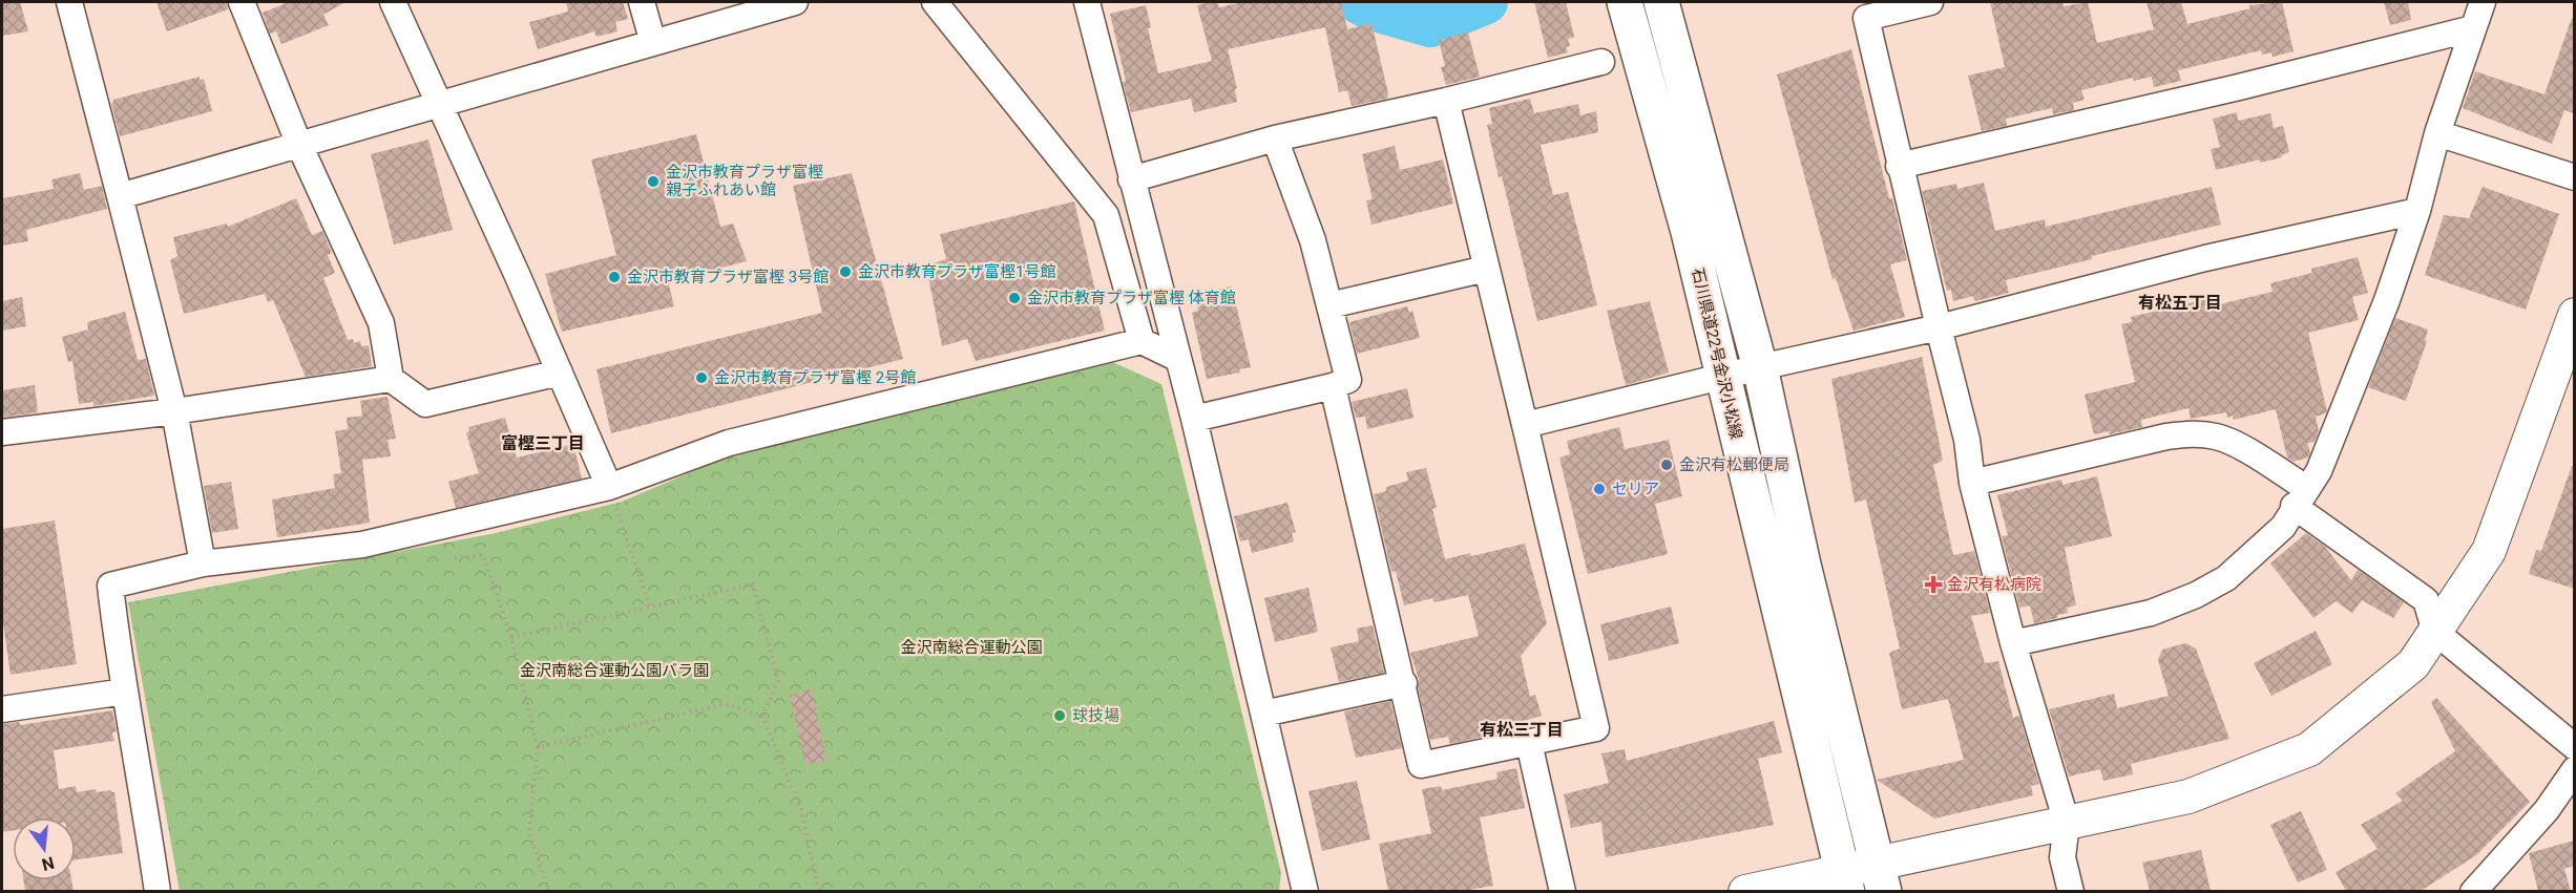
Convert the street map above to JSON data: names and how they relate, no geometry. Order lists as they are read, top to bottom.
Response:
{
  "streets": {
    "main road": ["石川県道22号金沢小松線"]
  },
  "districts": ["有松五丁目", "富樫三丁目", "有松三丁目"],
  "parks": ["金沢南総合運動公園", "金沢南総合運動公園バラ園"],
  "places": {
    "other": [
      "金沢市教育プラザ富樫 親子ふれあい館",
      "金沢市教育プラザ富樫1号館",
      "金沢市教育プラザ富樫 3号館",
      "金沢市教育プラザ富樫 体育館",
      "金沢市教育プラザ富樫 2号館",
      "金沢有松郵便局",
      "セリア",
      "球技場"
    ],
    "health": ["金沢有松病院"]
  },
  "north": "bottom"
}
